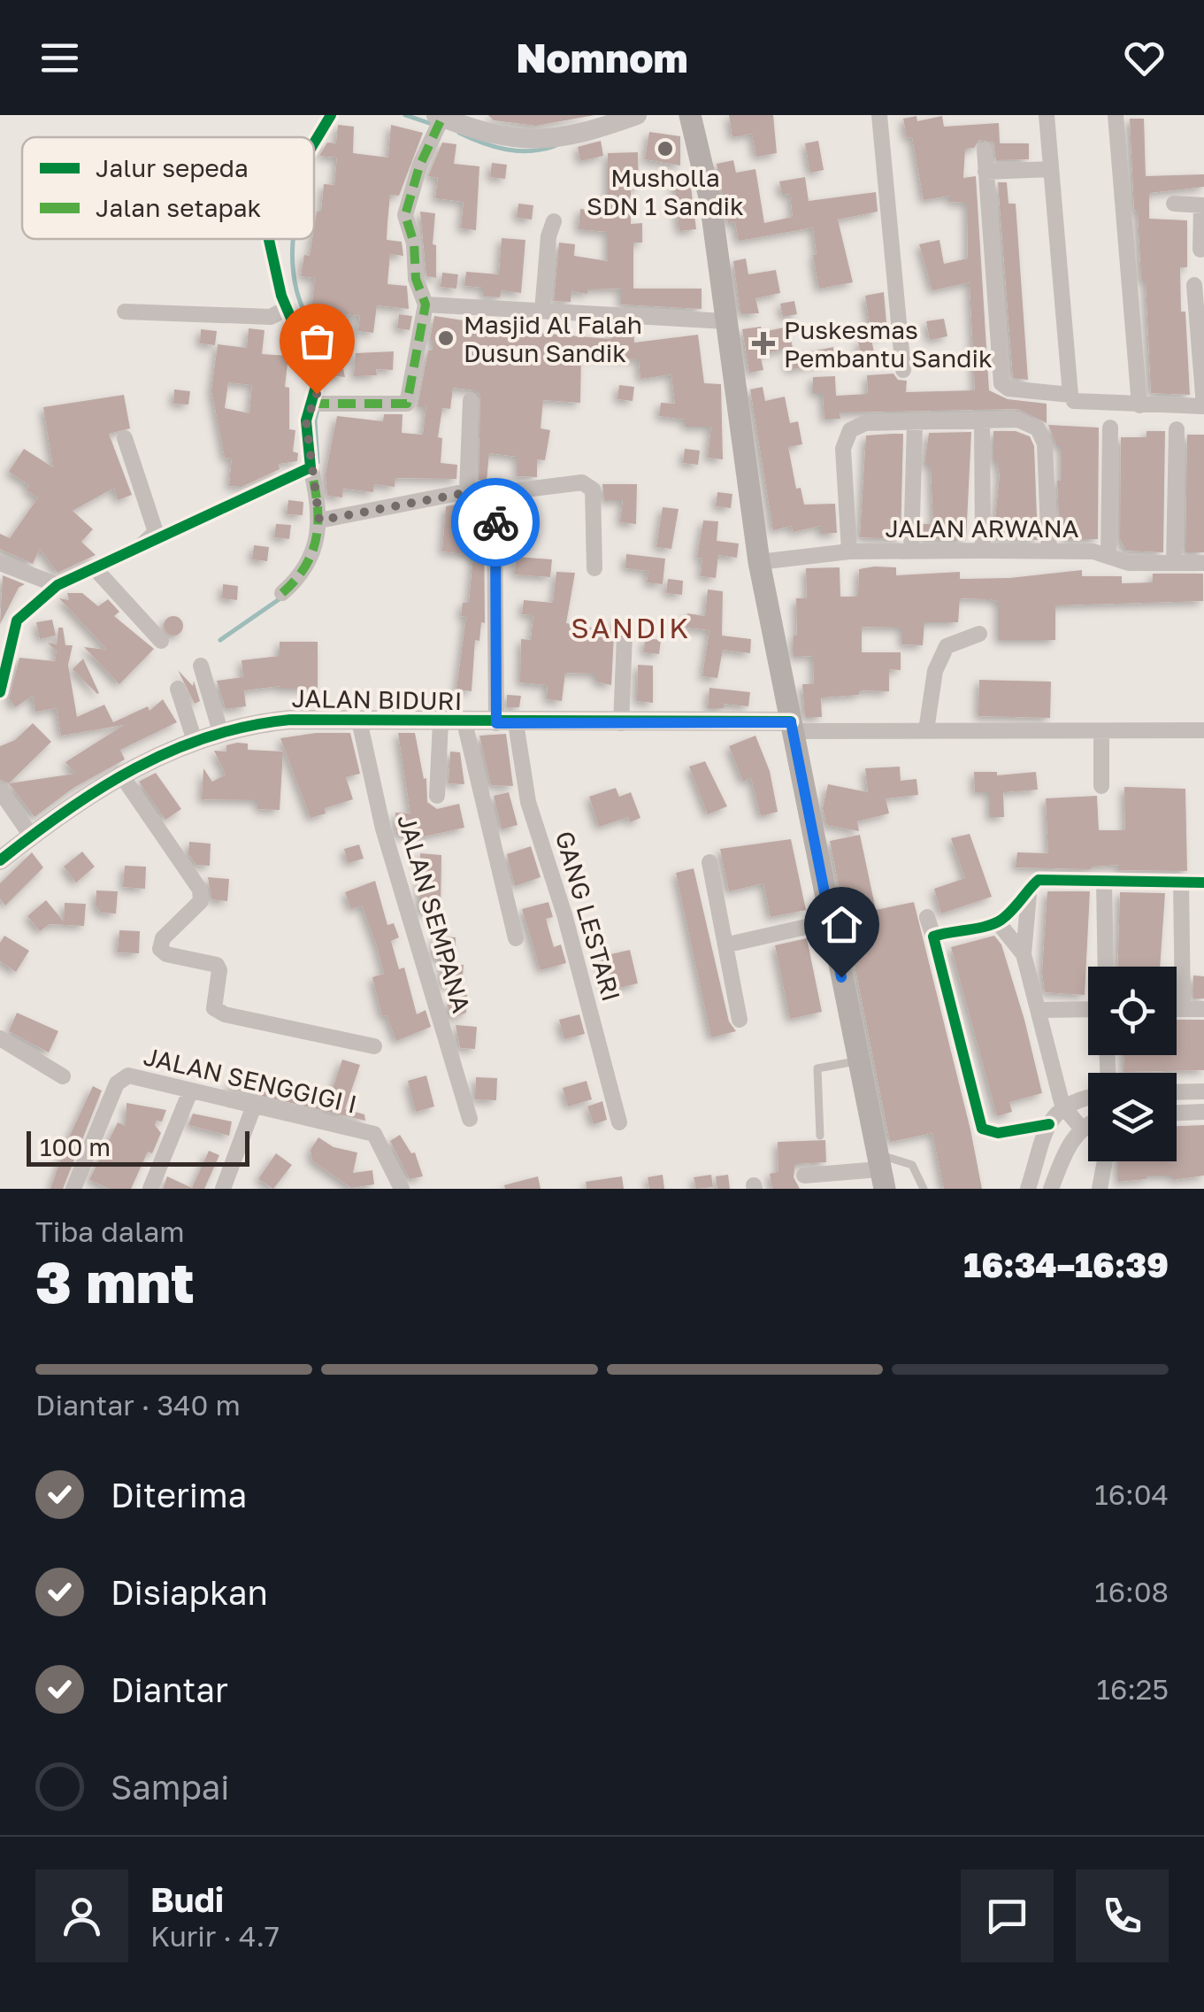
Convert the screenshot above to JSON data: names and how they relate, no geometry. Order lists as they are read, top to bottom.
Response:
{
  "streets": {
    "street": [
      "JALAN ARWANA",
      "JALAN BIDURI",
      "JALAN SEMPANA",
      "GANG LESTARI",
      "JALAN SENGGIGI I"
    ]
  },
  "crossings": [
    ["JALAN BIDURI", "JALAN SEMPANA"],
    ["JALAN BIDURI", "GANG LESTARI"]
  ],
  "districts": ["SANDIK"],
  "places": {
    "other": ["Musholla SDN 1 Sandik", "Masjid Al Falah Dusun Sandik"],
    "health": ["Puskesmas Pembantu Sandik"]
  },
  "legend": ["Jalur sepeda", "Jalan setapak"],
  "scale_bar": "100 m",
  "page": {
    "header": "Nomnom",
    "scale": "100 m",
    "heading": ["3 mnt", "Tiba dalam", "16:34–16:39"],
    "panel": ["Budi", "Kurir · 4.7"],
    "bar": "Diantar · 340 m",
    "list": [
      ["Diterima", "16:04"],
      ["Disiapkan", "16:08"],
      ["Diantar", "16:25"],
      "Sampai"
    ]
  }
}
